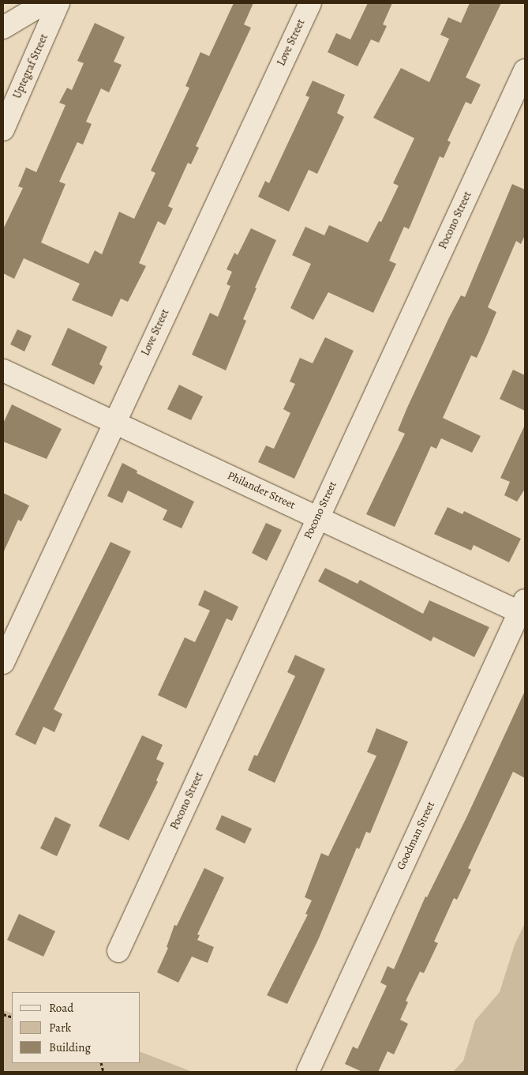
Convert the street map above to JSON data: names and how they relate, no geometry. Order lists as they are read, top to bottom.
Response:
{
  "streets": {
    "street": [
      "Love Street",
      "Uptegraf Street",
      "Pocono Street",
      "Philander Street",
      "Goodman Street"
    ]
  },
  "crossings": [
    ["Love Street", "Philander Street"],
    ["Pocono Street", "Philander Street"],
    ["Philander Street", "Goodman Street"]
  ],
  "legend": ["Road", "Park", "Building"]
}
